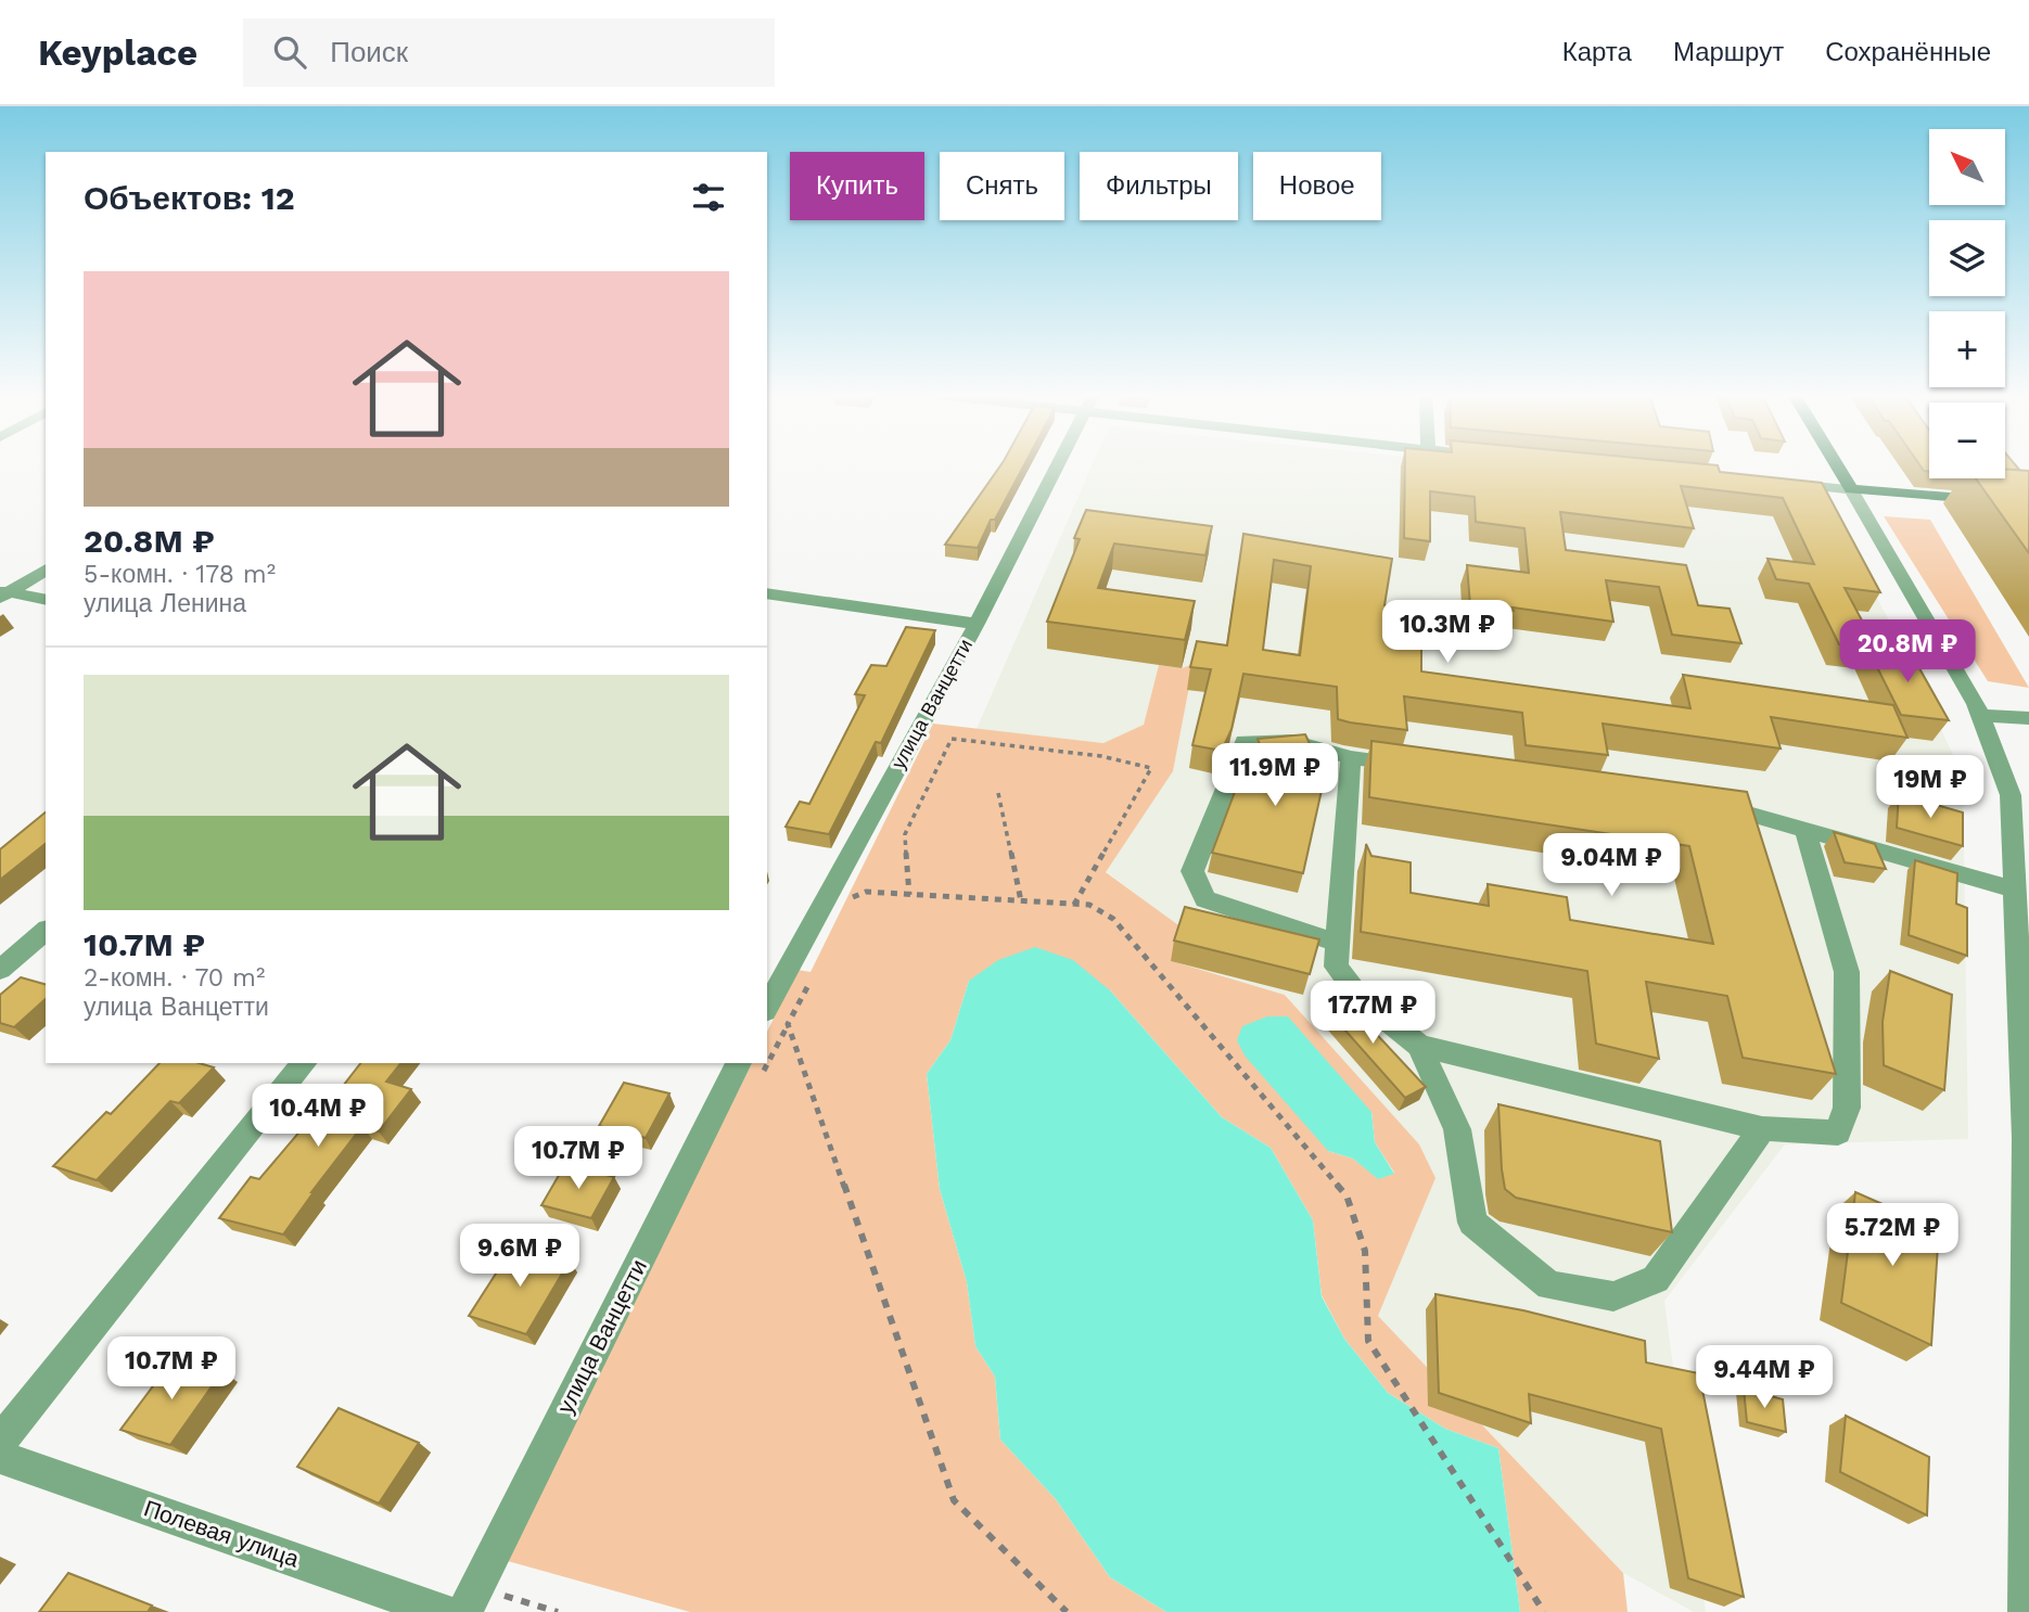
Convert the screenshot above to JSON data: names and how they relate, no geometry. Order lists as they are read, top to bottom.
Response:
{
  "streets": {
    "street": ["улица Ванцетти", "Полевая улица"]
  },
  "north": "top left",
  "page": {
    "header": "Keyplace",
    "search": "Поиск",
    "nav": ["Карта", "Маршрут", "Сохранённые"],
    "map_buttons": ["+", "−"],
    "chip": [
      "Купить",
      "Снять",
      "Фильтры",
      "Новое"
    ],
    "heading": "Объектов: 12",
    "list": [
      {
        "name": "20.8M ₽",
        "note": "5-комн. · 178 m² · улица Ленина"
      },
      {
        "name": "10.7M ₽",
        "note": "2-комн. · 70 m² · улица Ванцетти"
      }
    ],
    "price": [
      "10.3M ₽",
      "20.8M ₽",
      "11.9M ₽",
      "19M ₽",
      "9.04M ₽",
      "17.7M ₽",
      "10.4M ₽",
      "10.7M ₽",
      "5.72M ₽",
      "9.6M ₽",
      "10.7M ₽",
      "9.44M ₽"
    ]
  }
}
